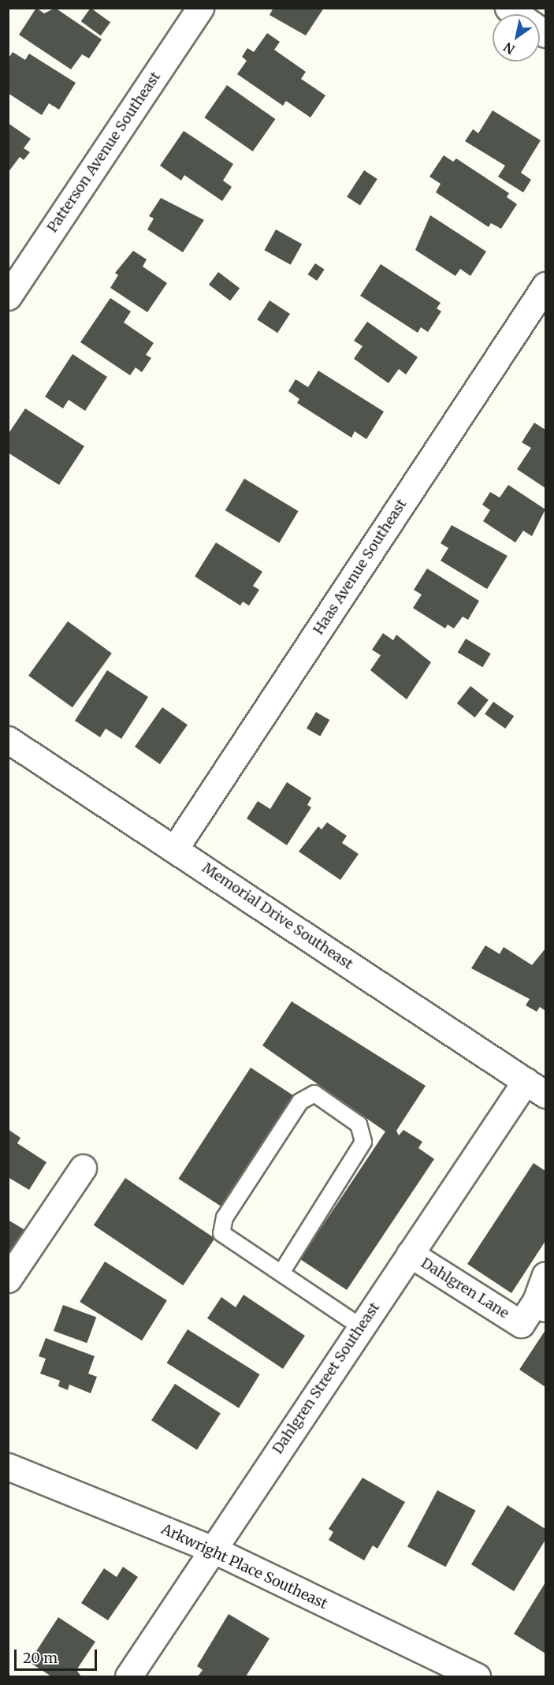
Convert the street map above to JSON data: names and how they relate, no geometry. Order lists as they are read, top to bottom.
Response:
{
  "streets": {
    "main road": [
      "Patterson Avenue Southeast",
      "Haas Avenue Southeast",
      "Memorial Drive Southeast",
      "Dahlgren Lane",
      "Dahlgren Street Southeast",
      "Arkwright Place Southeast"
    ]
  },
  "crossings": [
    ["Haas Avenue Southeast", "Memorial Drive Southeast"],
    ["Memorial Drive Southeast", "Dahlgren Street Southeast"],
    ["Dahlgren Lane", "Dahlgren Street Southeast"],
    ["Dahlgren Street Southeast", "Arkwright Place Southeast"]
  ],
  "scale_bar": "20 m",
  "north": "bottom left"
}
